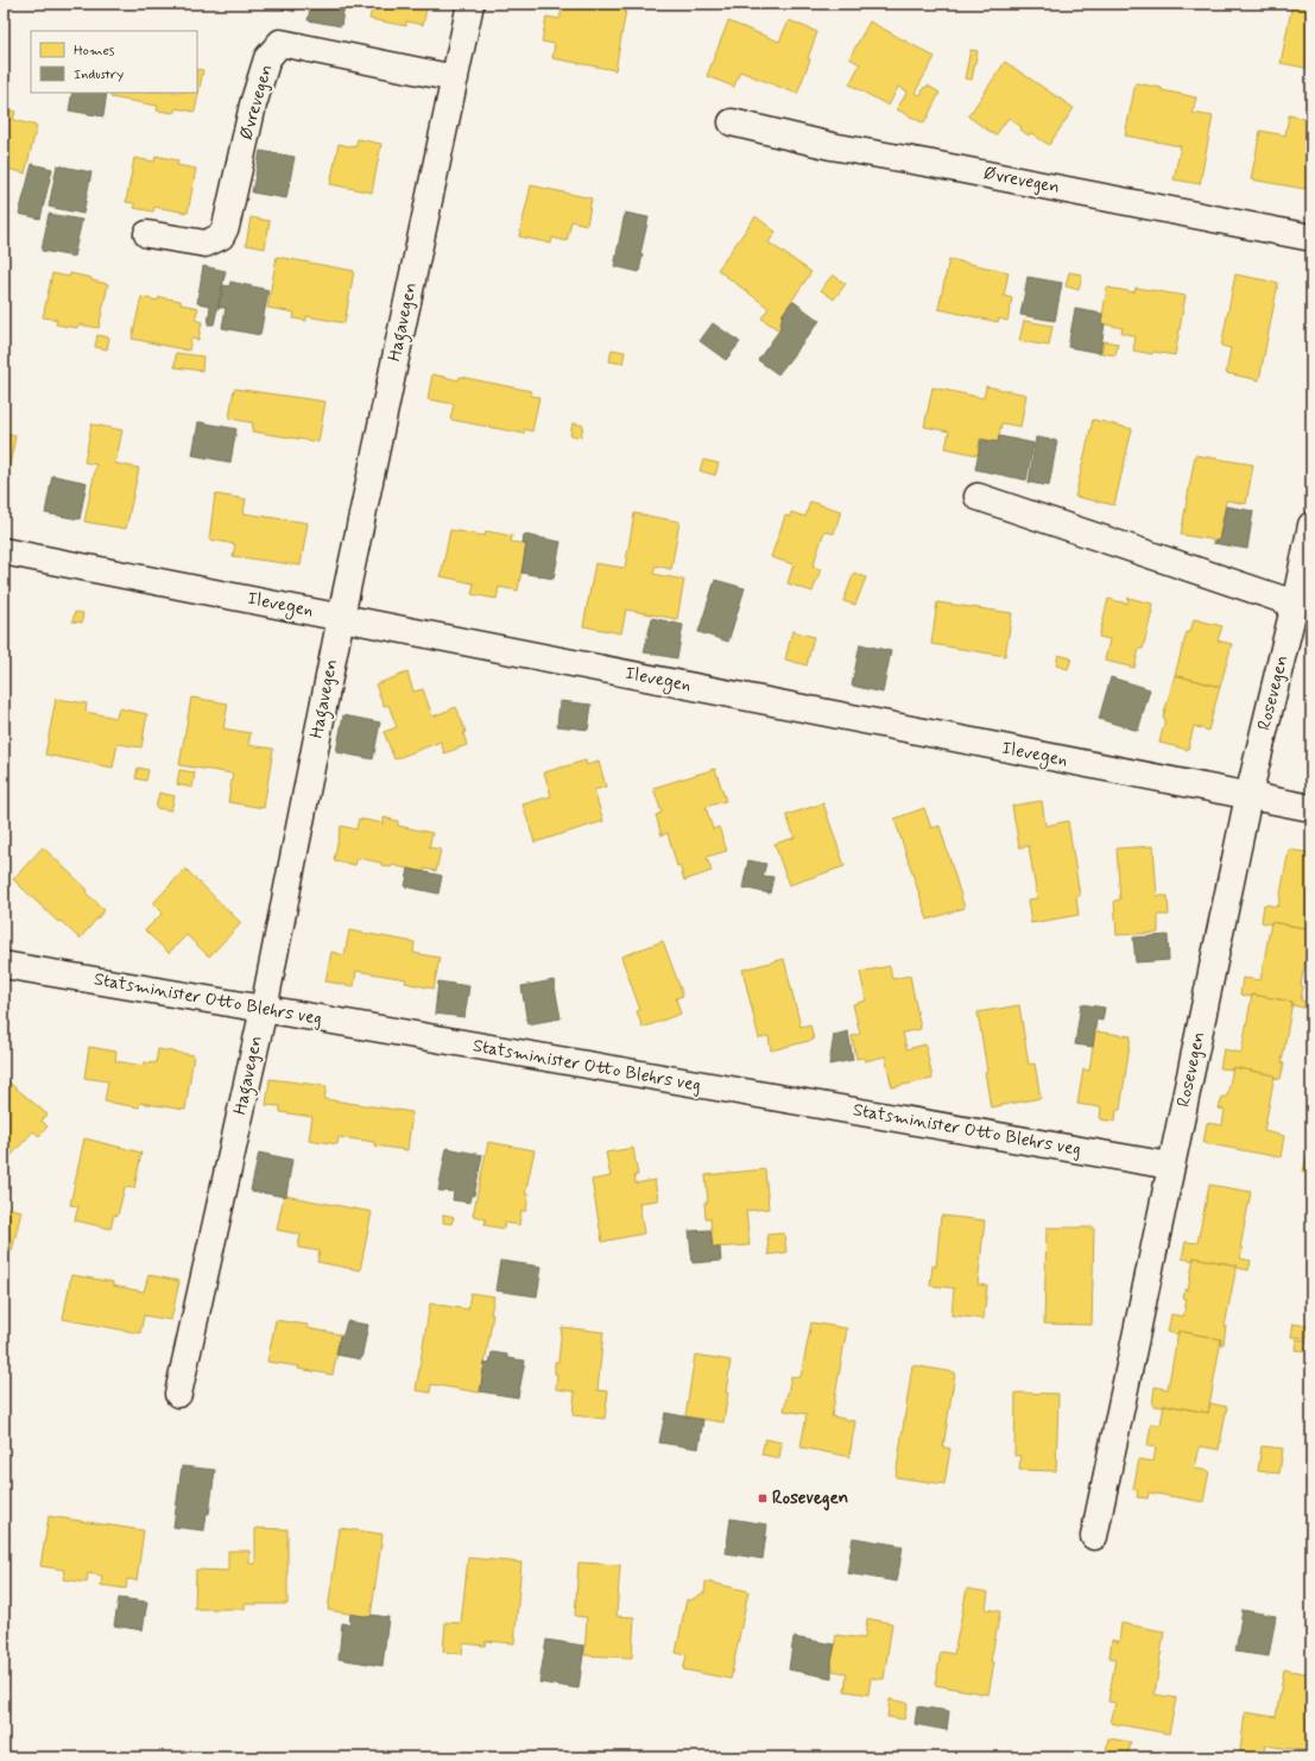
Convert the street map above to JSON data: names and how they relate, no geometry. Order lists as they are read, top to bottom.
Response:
{
  "streets": {
    "street": [
      "Øvrevegen",
      "Hagavegen",
      "Ilevegen",
      "Rosevegen",
      "Statsminister Otto Blehrs veg"
    ]
  },
  "crossings": [
    ["Øvrevegen", "Hagavegen"],
    ["Hagavegen", "Ilevegen"],
    ["Hagavegen", "Statsminister Otto Blehrs veg"],
    ["Ilevegen", "Rosevegen"],
    ["Rosevegen", "Statsminister Otto Blehrs veg"]
  ],
  "places": {
    "transit": ["Rosevegen"]
  },
  "legend": ["Homes", "Industry"]
}
